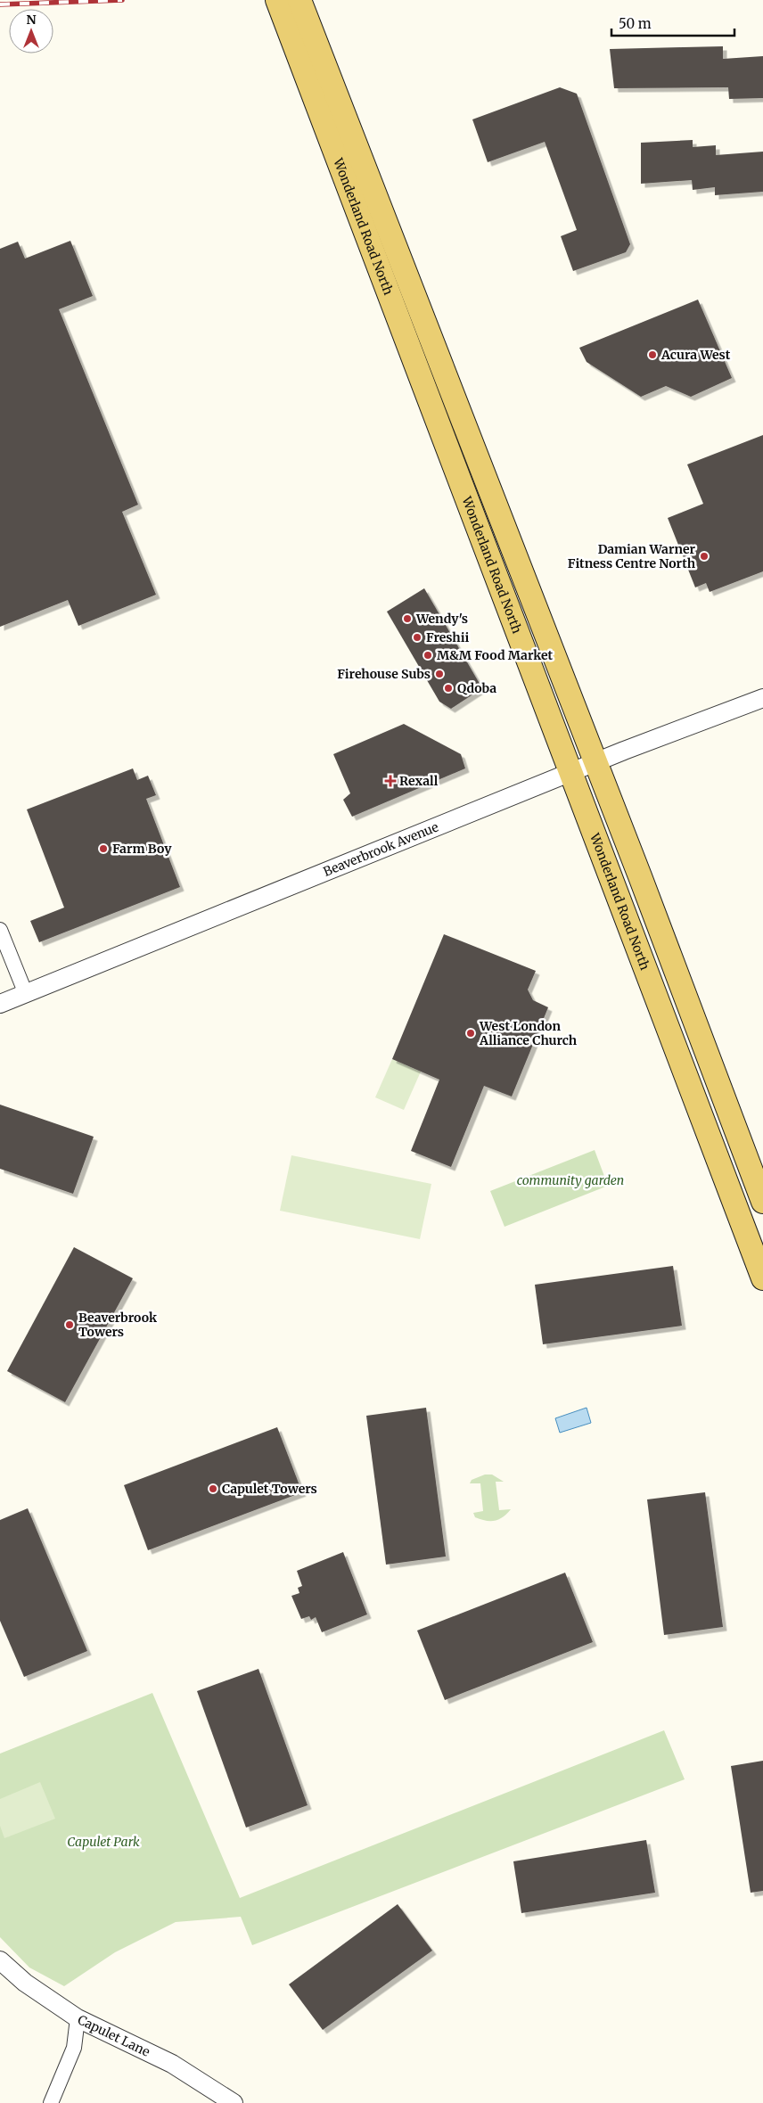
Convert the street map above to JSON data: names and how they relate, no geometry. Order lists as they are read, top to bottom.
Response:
{
  "streets": {
    "main road": ["Wonderland Road North"],
    "street": ["Beaverbrook Avenue", "Capulet Lane"]
  },
  "crossings": [
    ["Wonderland Road North", "Beaverbrook Avenue"]
  ],
  "parks": ["community garden", "Capulet Park"],
  "places": {
    "other": [
      "Acura West",
      "Damian Warner Fitness Centre North",
      "Wendy's",
      "Freshii",
      "M&M Food Market",
      "Firehouse Subs",
      "Qdoba",
      "Farm Boy",
      "West London Alliance Church",
      "Beaverbrook Towers",
      "Capulet Towers"
    ],
    "health": ["Rexall"]
  },
  "scale_bar": "50 m",
  "north": "top"
}
